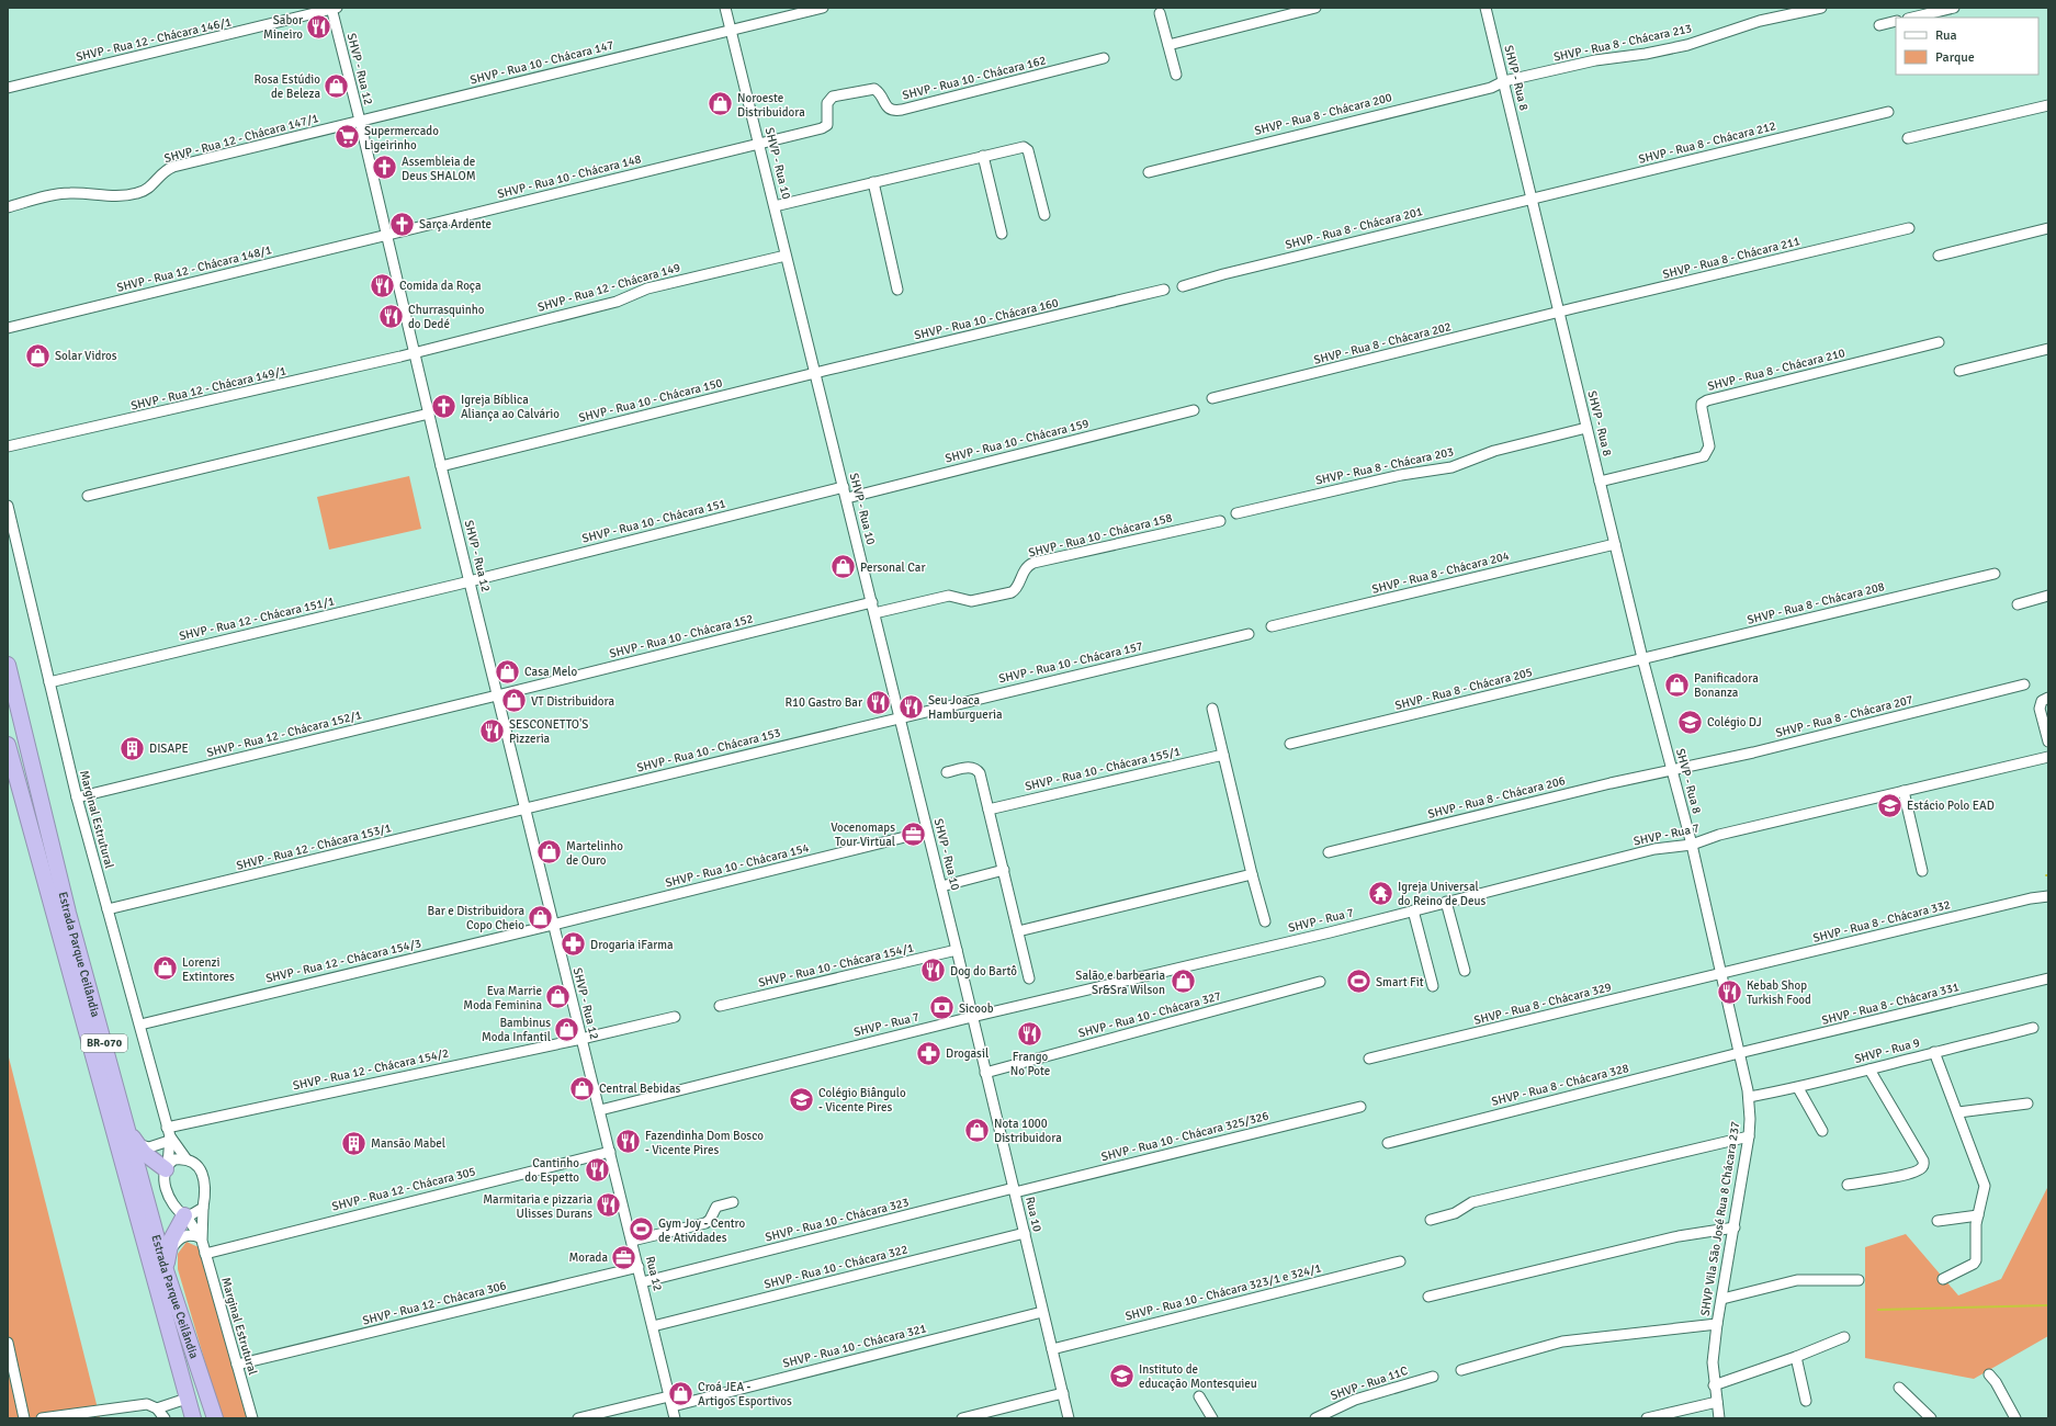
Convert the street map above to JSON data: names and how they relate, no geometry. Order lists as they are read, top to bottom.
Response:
{
  "streets": {
    "highway": ["Estrada Parque Ceilândia", "BR-070"],
    "street": [
      "SHVP - Rua 12 - Chácara 146/1",
      "SHVP - Rua 8 - Chácara 213",
      "SHVP - Rua 10 - Chácara 147",
      "SHVP - Rua 12",
      "SHVP - Rua 10 - Chácara 162",
      "SHVP - Rua 8",
      "SHVP - Rua 8 - Chácara 200",
      "SHVP - Rua 12 - Chácara 147/1",
      "SHVP - Rua 8 - Chácara 212",
      "SHVP - Rua 10",
      "SHVP - Rua 10 - Chácara 148",
      "SHVP - Rua 8 - Chácara 201",
      "SHVP - Rua 8 - Chácara 211",
      "SHVP - Rua 12 - Chácara 148/1",
      "SHVP - Rua 12 - Chácara 149",
      "SHVP - Rua 10 - Chácara 160",
      "SHVP - Rua 8 - Chácara 202",
      "SHVP - Rua 8 - Chácara 210",
      "SHVP - Rua 12 - Chácara 149/1",
      "SHVP - Rua 10 - Chácara 150",
      "SHVP - Rua 10 - Chácara 159",
      "SHVP - Rua 8 - Chácara 203",
      "SHVP - Rua 10 - Chácara 151",
      "SHVP - Rua 10 - Chácara 158",
      "SHVP - Rua 8 - Chácara 204",
      "SHVP - Rua 8 - Chácara 208",
      "SHVP - Rua 12 - Chácara 151/1",
      "SHVP - Rua 10 - Chácara 152",
      "SHVP - Rua 10 - Chácara 157",
      "SHVP - Rua 8 - Chácara 205",
      "SHVP - Rua 8 - Chácara 207",
      "SHVP - Rua 12 - Chácara 152/1",
      "SHVP - Rua 10 - Chácara 153",
      "SHVP - Rua 10 - Chácara 155/1",
      "SHVP - Rua 8 - Chácara 206",
      "Marginal Estrutural",
      "SHVP - Rua 7",
      "SHVP - Rua 12 - Chácara 153/1",
      "SHVP - Rua 10 - Chácara 154",
      "SHVP - Rua 8 - Chácara 332",
      "SHVP - Rua 12 - Chácara 154/3",
      "SHVP - Rua 10 - Chácara 154/1",
      "SHVP - Rua 8 - Chácara 329",
      "SHVP - Rua 8 - Chácara 331",
      "SHVP - Rua 10 - Chácara 327",
      "SHVP - Rua 9",
      "SHVP - Rua 12 - Chácara 154/2",
      "SHVP - Rua 8 - Chácara 328",
      "SHVP - Rua 10 - Chácara 325/326",
      "SHVP - Rua 12 - Chácara 305",
      "Rua 10",
      "SHVP Vila São José Rua 8 Chácara 237",
      "SHVP - Rua 10 - Chácara 323",
      "SHVP - Rua 10 - Chácara 322",
      "Rua 12",
      "SHVP - Rua 10 - Chácara 323/1 e 324/1",
      "SHVP - Rua 12 - Chácara 306",
      "SHVP - Rua 10 - Chácara 321",
      "SHVP - Rua 11C"
    ]
  },
  "crossings": [
    ["SHVP - Rua 12 - Chácara 146/1", "SHVP - Rua 12"],
    ["SHVP - Rua 8 - Chácara 213", "SHVP - Rua 8"],
    ["SHVP - Rua 8 - Chácara 213", "SHVP - Rua 8 - Chácara 200"],
    ["SHVP - Rua 10 - Chácara 147", "SHVP - Rua 12"],
    ["SHVP - Rua 10 - Chácara 147", "SHVP - Rua 12 - Chácara 147/1"],
    ["SHVP - Rua 10 - Chácara 147", "SHVP - Rua 10"],
    ["SHVP - Rua 12", "SHVP - Rua 12 - Chácara 147/1"],
    ["SHVP - Rua 12", "SHVP - Rua 10 - Chácara 148"],
    ["SHVP - Rua 12", "SHVP - Rua 12 - Chácara 148/1"],
    ["SHVP - Rua 12", "SHVP - Rua 12 - Chácara 149"],
    ["SHVP - Rua 12", "SHVP - Rua 12 - Chácara 149/1"],
    ["SHVP - Rua 12", "SHVP - Rua 10 - Chácara 150"],
    ["SHVP - Rua 12", "SHVP - Rua 10 - Chácara 151"],
    ["SHVP - Rua 12", "SHVP - Rua 12 - Chácara 151/1"],
    ["SHVP - Rua 12", "SHVP - Rua 10 - Chácara 152"],
    ["SHVP - Rua 12", "SHVP - Rua 12 - Chácara 152/1"],
    ["SHVP - Rua 12", "SHVP - Rua 10 - Chácara 153"],
    ["SHVP - Rua 12", "SHVP - Rua 7"],
    ["SHVP - Rua 12", "SHVP - Rua 12 - Chácara 153/1"],
    ["SHVP - Rua 12", "SHVP - Rua 10 - Chácara 154"],
    ["SHVP - Rua 12", "SHVP - Rua 12 - Chácara 154/3"],
    ["SHVP - Rua 12", "SHVP - Rua 12 - Chácara 154/2"],
    ["SHVP - Rua 12", "Rua 12"],
    ["SHVP - Rua 10 - Chácara 162", "SHVP - Rua 10"],
    ["SHVP - Rua 10 - Chácara 162", "SHVP - Rua 10 - Chácara 148"],
    ["SHVP - Rua 8", "SHVP - Rua 8 - Chácara 200"],
    ["SHVP - Rua 8", "SHVP - Rua 8 - Chácara 212"],
    ["SHVP - Rua 8", "SHVP - Rua 8 - Chácara 201"],
    ["SHVP - Rua 8", "SHVP - Rua 8 - Chácara 211"],
    ["SHVP - Rua 8", "SHVP - Rua 8 - Chácara 202"],
    ["SHVP - Rua 8", "SHVP - Rua 8 - Chácara 210"],
    ["SHVP - Rua 8", "SHVP - Rua 8 - Chácara 203"],
    ["SHVP - Rua 8", "SHVP - Rua 8 - Chácara 204"],
    ["SHVP - Rua 8", "SHVP - Rua 8 - Chácara 208"],
    ["SHVP - Rua 8", "SHVP - Rua 8 - Chácara 205"],
    ["SHVP - Rua 8", "SHVP - Rua 8 - Chácara 207"],
    ["SHVP - Rua 8", "SHVP - Rua 8 - Chácara 206"],
    ["SHVP - Rua 8", "SHVP - Rua 7"],
    ["SHVP - Rua 8", "SHVP Vila São José Rua 8 Chácara 237"],
    ["SHVP - Rua 8 - Chácara 212", "SHVP - Rua 8 - Chácara 201"],
    ["SHVP - Rua 10", "SHVP - Rua 10 - Chácara 148"],
    ["SHVP - Rua 10", "SHVP - Rua 12 - Chácara 149"],
    ["SHVP - Rua 10", "SHVP - Rua 10 - Chácara 160"],
    ["SHVP - Rua 10", "SHVP - Rua 10 - Chácara 150"],
    ["SHVP - Rua 10", "SHVP - Rua 10 - Chácara 159"],
    ["SHVP - Rua 10", "SHVP - Rua 10 - Chácara 151"],
    ["SHVP - Rua 10", "SHVP - Rua 10 - Chácara 158"],
    ["SHVP - Rua 10", "SHVP - Rua 10 - Chácara 152"],
    ["SHVP - Rua 10", "SHVP - Rua 10 - Chácara 157"],
    ["SHVP - Rua 10", "SHVP - Rua 10 - Chácara 153"],
    ["SHVP - Rua 10", "SHVP - Rua 7"],
    ["SHVP - Rua 10", "SHVP - Rua 10 - Chácara 154"],
    ["SHVP - Rua 10", "SHVP - Rua 10 - Chácara 154/1"],
    ["SHVP - Rua 10", "Rua 10"],
    ["SHVP - Rua 10 - Chácara 148", "SHVP - Rua 12 - Chácara 148/1"],
    ["SHVP - Rua 8 - Chácara 211", "SHVP - Rua 8 - Chácara 202"],
    ["SHVP - Rua 12 - Chácara 149", "SHVP - Rua 12 - Chácara 149/1"],
    ["SHVP - Rua 10 - Chácara 160", "SHVP - Rua 10 - Chácara 150"],
    ["SHVP - Rua 10 - Chácara 151", "SHVP - Rua 12 - Chácara 151/1"],
    ["SHVP - Rua 8 - Chácara 208", "SHVP - Rua 8 - Chácara 205"],
    ["SHVP - Rua 12 - Chácara 151/1", "Marginal Estrutural"],
    ["SHVP - Rua 10 - Chácara 152", "SHVP - Rua 12 - Chácara 152/1"],
    ["SHVP - Rua 10 - Chácara 157", "SHVP - Rua 10 - Chácara 153"],
    ["SHVP - Rua 8 - Chácara 207", "SHVP - Rua 8 - Chácara 206"],
    ["SHVP - Rua 12 - Chácara 152/1", "Marginal Estrutural"],
    ["SHVP - Rua 10 - Chácara 153", "SHVP - Rua 12 - Chácara 153/1"],
    ["Marginal Estrutural", "SHVP - Rua 12 - Chácara 153/1"],
    ["Marginal Estrutural", "SHVP - Rua 12 - Chácara 154/3"],
    ["Marginal Estrutural", "SHVP - Rua 12 - Chácara 154/2"],
    ["Marginal Estrutural", "SHVP - Rua 12 - Chácara 305"],
    ["Marginal Estrutural", "SHVP - Rua 12 - Chácara 306"],
    ["SHVP - Rua 7", "Rua 10"],
    ["SHVP - Rua 7", "SHVP Vila São José Rua 8 Chácara 237"],
    ["SHVP - Rua 7", "Rua 12"],
    ["SHVP - Rua 10 - Chácara 154", "SHVP - Rua 12 - Chácara 154/3"],
    ["SHVP - Rua 8 - Chácara 332", "SHVP - Rua 8 - Chácara 329"],
    ["SHVP - Rua 8 - Chácara 332", "SHVP Vila São José Rua 8 Chácara 237"],
    ["SHVP - Rua 8 - Chácara 329", "SHVP Vila São José Rua 8 Chácara 237"],
    ["SHVP - Rua 8 - Chácara 331", "SHVP - Rua 8 - Chácara 328"],
    ["SHVP - Rua 8 - Chácara 331", "SHVP Vila São José Rua 8 Chácara 237"],
    ["SHVP - Rua 10 - Chácara 327", "Rua 10"],
    ["SHVP - Rua 9", "SHVP Vila São José Rua 8 Chácara 237"],
    ["SHVP - Rua 8 - Chácara 328", "SHVP Vila São José Rua 8 Chácara 237"],
    ["SHVP - Rua 10 - Chácara 325/326", "Rua 10"],
    ["SHVP - Rua 10 - Chácara 325/326", "SHVP - Rua 10 - Chácara 323"],
    ["SHVP - Rua 12 - Chácara 305", "Rua 12"],
    ["Rua 10", "SHVP - Rua 10 - Chácara 323"],
    ["Rua 10", "SHVP - Rua 10 - Chácara 322"],
    ["Rua 10", "SHVP - Rua 10 - Chácara 323/1 e 324/1"],
    ["Rua 10", "SHVP - Rua 10 - Chácara 321"],
    ["SHVP - Rua 10 - Chácara 323", "Rua 12"],
    ["SHVP - Rua 10 - Chácara 322", "Rua 12"],
    ["Rua 12", "SHVP - Rua 12 - Chácara 306"],
    ["Rua 12", "SHVP - Rua 10 - Chácara 321"]
  ],
  "places": {
    "restaurant": [
      "Sabor Mineiro",
      "Comida da Roça",
      "Churrasquinho do Dedé",
      "R10 Gastro Bar",
      "Seu Joaca Hamburgueria",
      "SESCONETTO'S Pizzeria",
      "Dog do Bartô",
      "Kebab Shop Turkish Food",
      "Frango No Pote",
      "Fazendinha Dom Bosco - Vicente Pires",
      "Cantinho do Espetto",
      "Marmitaria e pizzaria Ulisses Durans"
    ],
    "shop": [
      "Rosa Estúdio de Beleza",
      "Noroeste Distribuidora",
      "Solar Vidros",
      "Personal Car",
      "Casa Melo",
      "Panificadora Bonanza",
      "VT Distribuidora",
      "Martelinho de Ouro",
      "Bar e Distribuidora Copo Cheio",
      "Lorenzi Extintores",
      "Salão e barbearia Sr&Sra Wilson",
      "Eva Marrie Moda Feminina",
      "Bambinus Moda Infantil",
      "Central Bebidas",
      "Nota 1000 Distribuidora",
      "Croá JEA - Artigos Esportivos"
    ],
    "supermarket": ["Supermercado Ligeirinho"],
    "church": ["Assembleia de Deus SHALOM", "Sarça Ardente", "Igreja Bíblica Aliança ao Calvário"],
    "school or university": [
      "Colégio DJ",
      "Estácio Polo EAD",
      "Colégio Biângulo - Vicente Pires",
      "Instituto de educação Montesquieu"
    ],
    "building": ["DISAPE", "Mansão Mabel"],
    "office": ["Vocenomaps Tour Virtual", "Morada"],
    "temple": ["Igreja Universal do Reino de Deus"],
    "pharmacy": ["Drogaria iFarma", "Drogasil"],
    "sports": ["Smart Fit", "Gym Joy - Centro de Atividades"],
    "bank": ["Sicoob"]
  },
  "legend": ["Rua", "Parque"]
}
